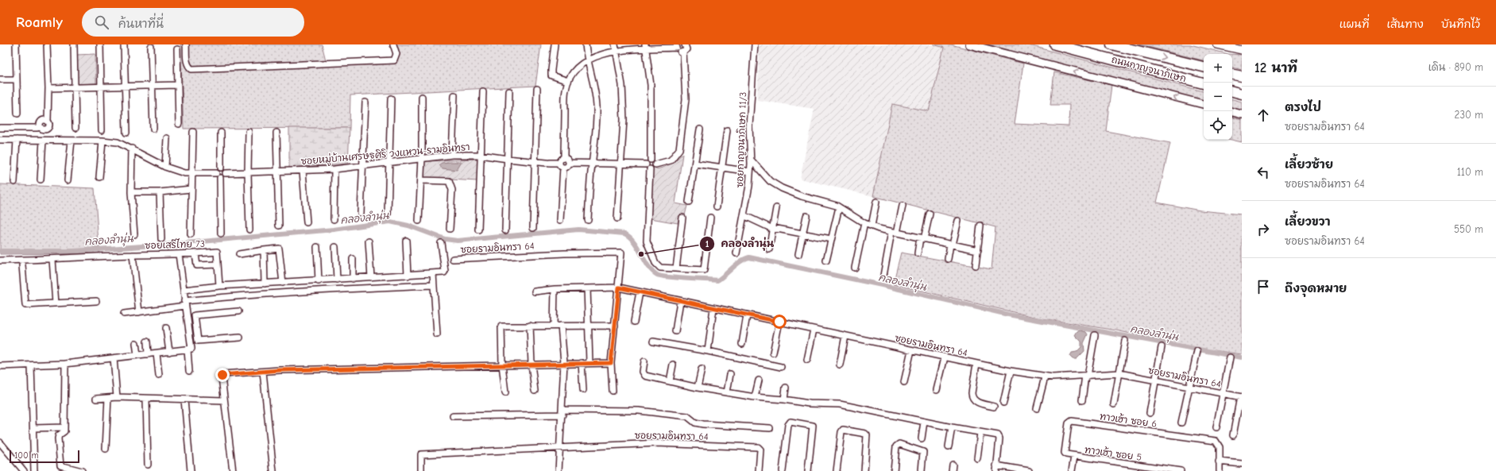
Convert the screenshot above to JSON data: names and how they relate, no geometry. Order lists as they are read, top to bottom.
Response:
{
  "streets": {
    "highway": ["ถนนกาญจนาภิเษก"],
    "street": [
      "ซอยกาญจนาภิเษก 11/3",
      "ซอยหมู่บ้านเศรษฐศิริ วงแหวน-รามอินทรา",
      "ซอยเสรีไทย 73",
      "ซอยรามอินทรา 64",
      "ทาวเฮ้า ซอย 6",
      "ทาวเฮ้า ซอย 5"
    ]
  },
  "crossings": [
    ["ทาวเฮ้า ซอย 6", "ทาวเฮ้า ซอย 5"]
  ],
  "water": ["คลองลำนุ่น"],
  "places": ["คลองลำนุ่น"],
  "scale_bar": "100 m",
  "page": {
    "header": "Roamly",
    "search": "ค้นหาที่นี่",
    "nav": ["แผนที่", "เส้นทาง", "บันทึกไว้"],
    "heading": ["12 นาที", "เดิน · 890 m"],
    "map_buttons": ["+", "−"],
    "list": [
      ["ตรงไป", "ซอยรามอินทรา 64", "230 m"],
      ["เลี้ยวซ้าย", "ซอยรามอินทรา 64", "110 m"],
      ["เลี้ยวขวา", "ซอยรามอินทรา 64", "550 m"],
      "ถึงจุดหมาย"
    ],
    "scale": "100 m"
  }
}
